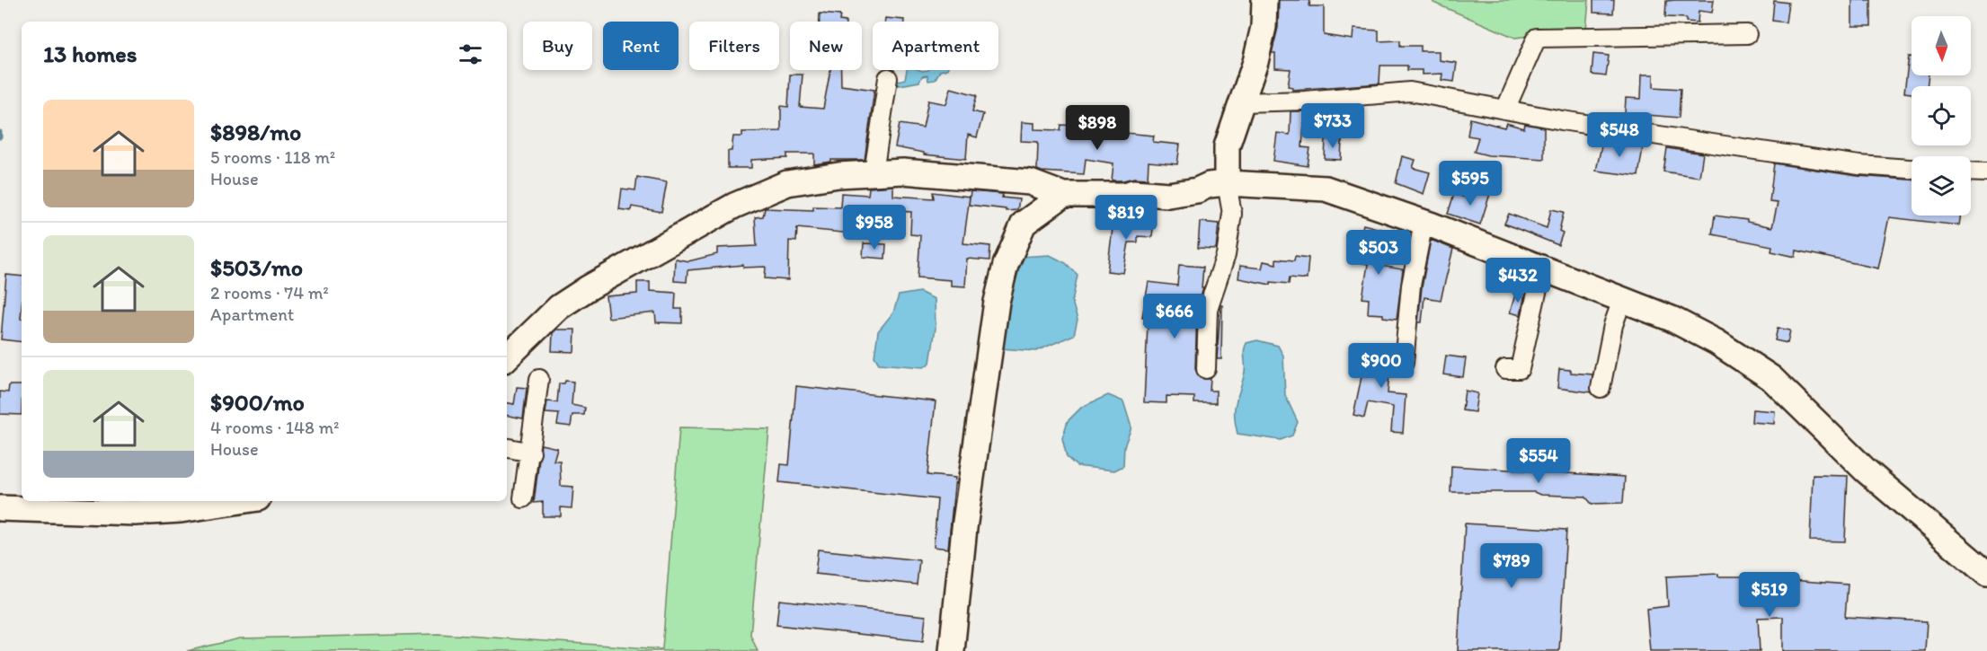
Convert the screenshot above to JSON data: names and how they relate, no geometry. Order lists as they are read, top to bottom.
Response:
{
  "north": "bottom",
  "page": {
    "chip": [
      "Buy",
      "Rent",
      "Filters",
      "New",
      "Apartment"
    ],
    "heading": "13 homes",
    "list": [
      {
        "name": "$898/mo",
        "note": "5 rooms · 118 m² · House"
      },
      {
        "name": "$503/mo",
        "note": "2 rooms · 74 m² · Apartment"
      },
      {
        "name": "$900/mo",
        "note": "4 rooms · 148 m² · House"
      }
    ],
    "price": [
      "$733",
      "$898",
      "$548",
      "$595",
      "$819",
      "$958",
      "$503",
      "$432",
      "$666",
      "$900",
      "$554",
      "$789",
      "$519"
    ]
  }
}
